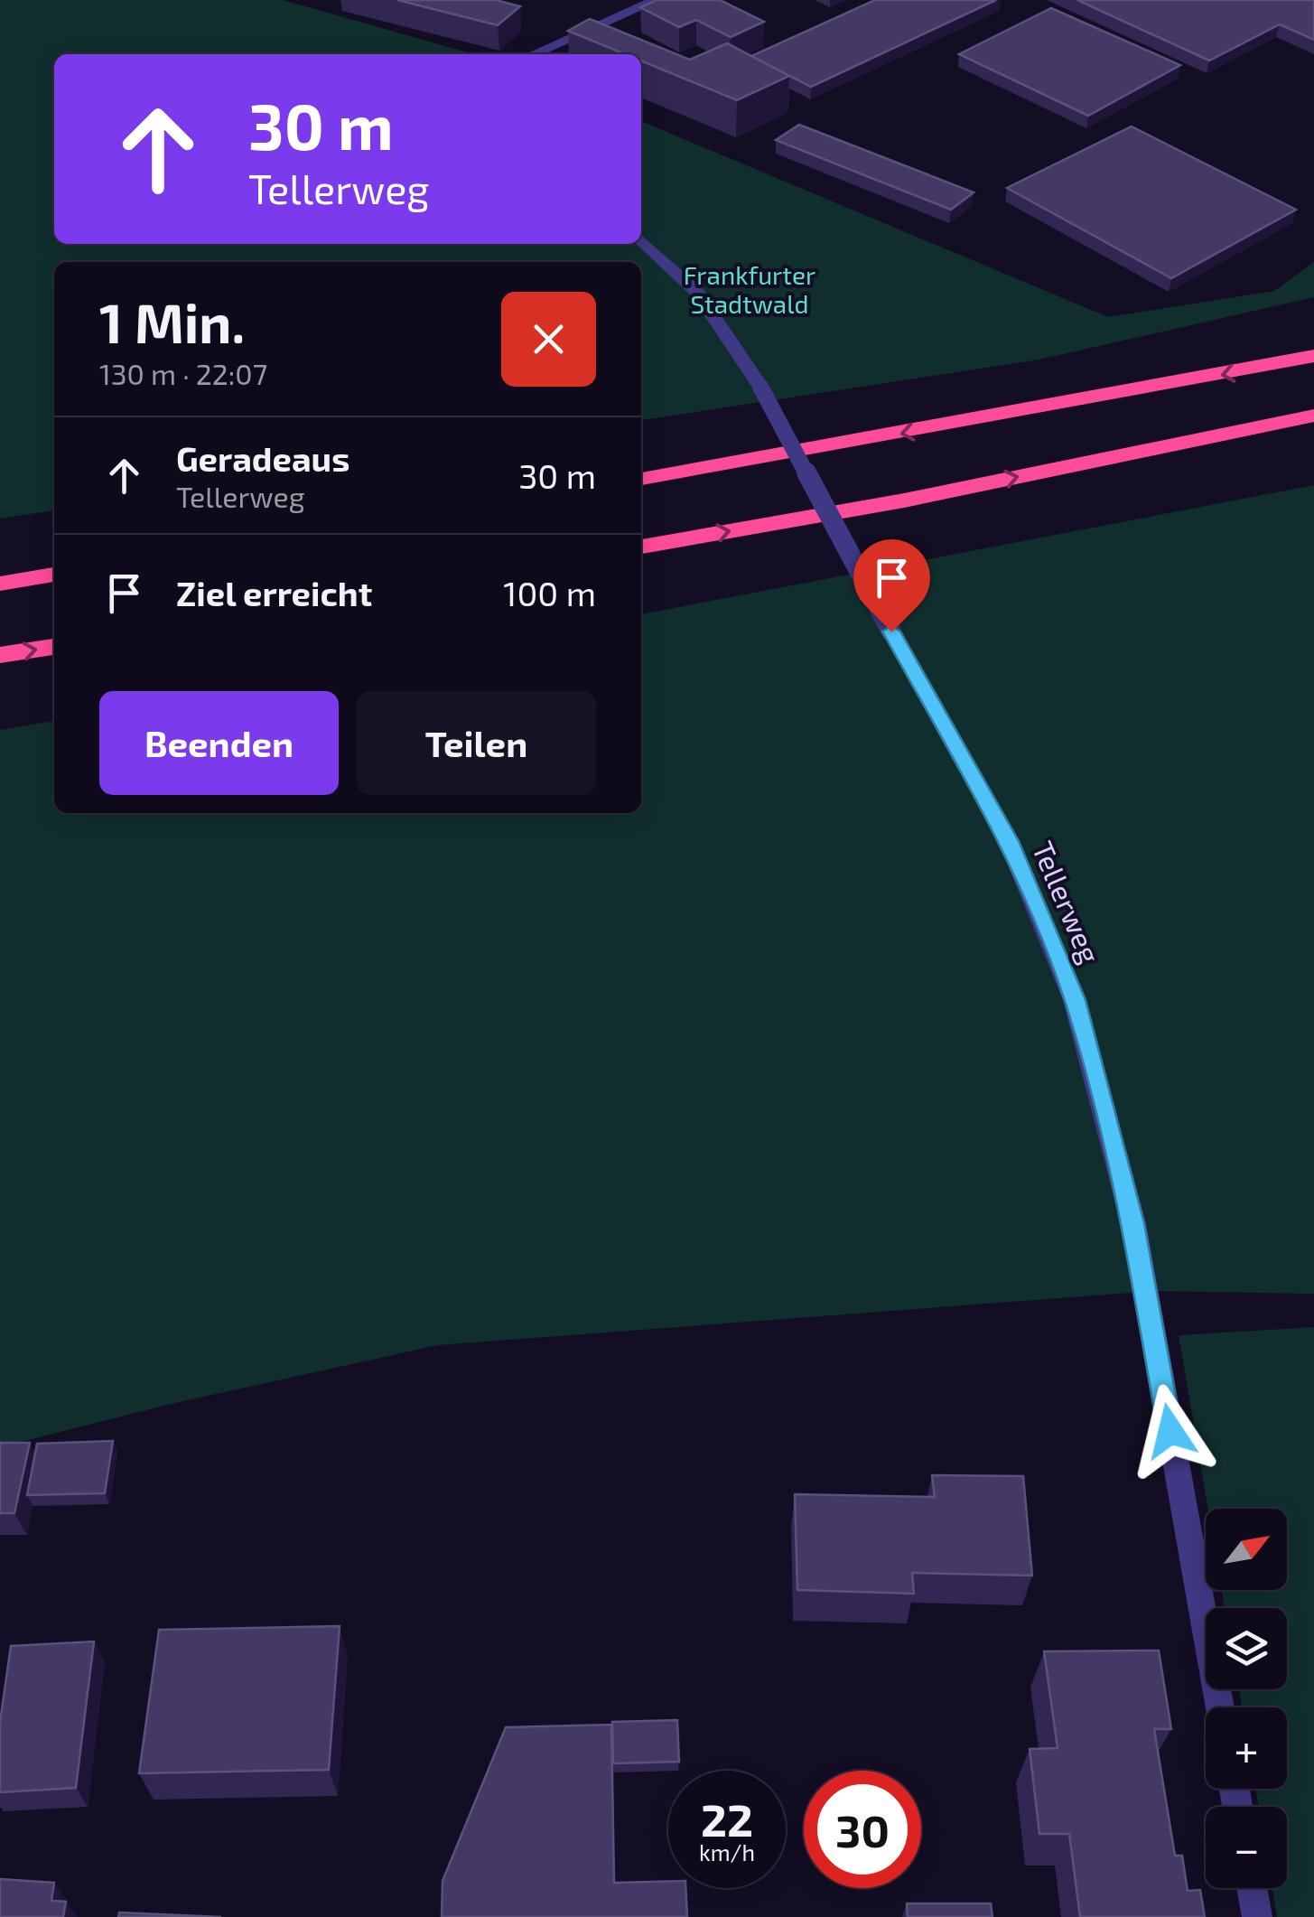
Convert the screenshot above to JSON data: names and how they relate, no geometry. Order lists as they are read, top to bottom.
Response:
{
  "streets": {
    "street": ["Tellerweg"]
  },
  "parks": ["Frankfurter Stadtwald"],
  "north": "top right",
  "page": {
    "turn": ["30 m", "Tellerweg"],
    "heading": ["1 Min.", "130 m · 22:07"],
    "list": [
      {
        "name": "Geradeaus",
        "note": "Tellerweg",
        "value": "30 m"
      },
      {
        "name": "Ziel erreicht",
        "value": "100 m"
      }
    ],
    "buttons": ["Beenden", "Teilen"],
    "map_buttons": ["+", "−"],
    "speed": "22 km/h",
    "limit": "30"
  }
}
